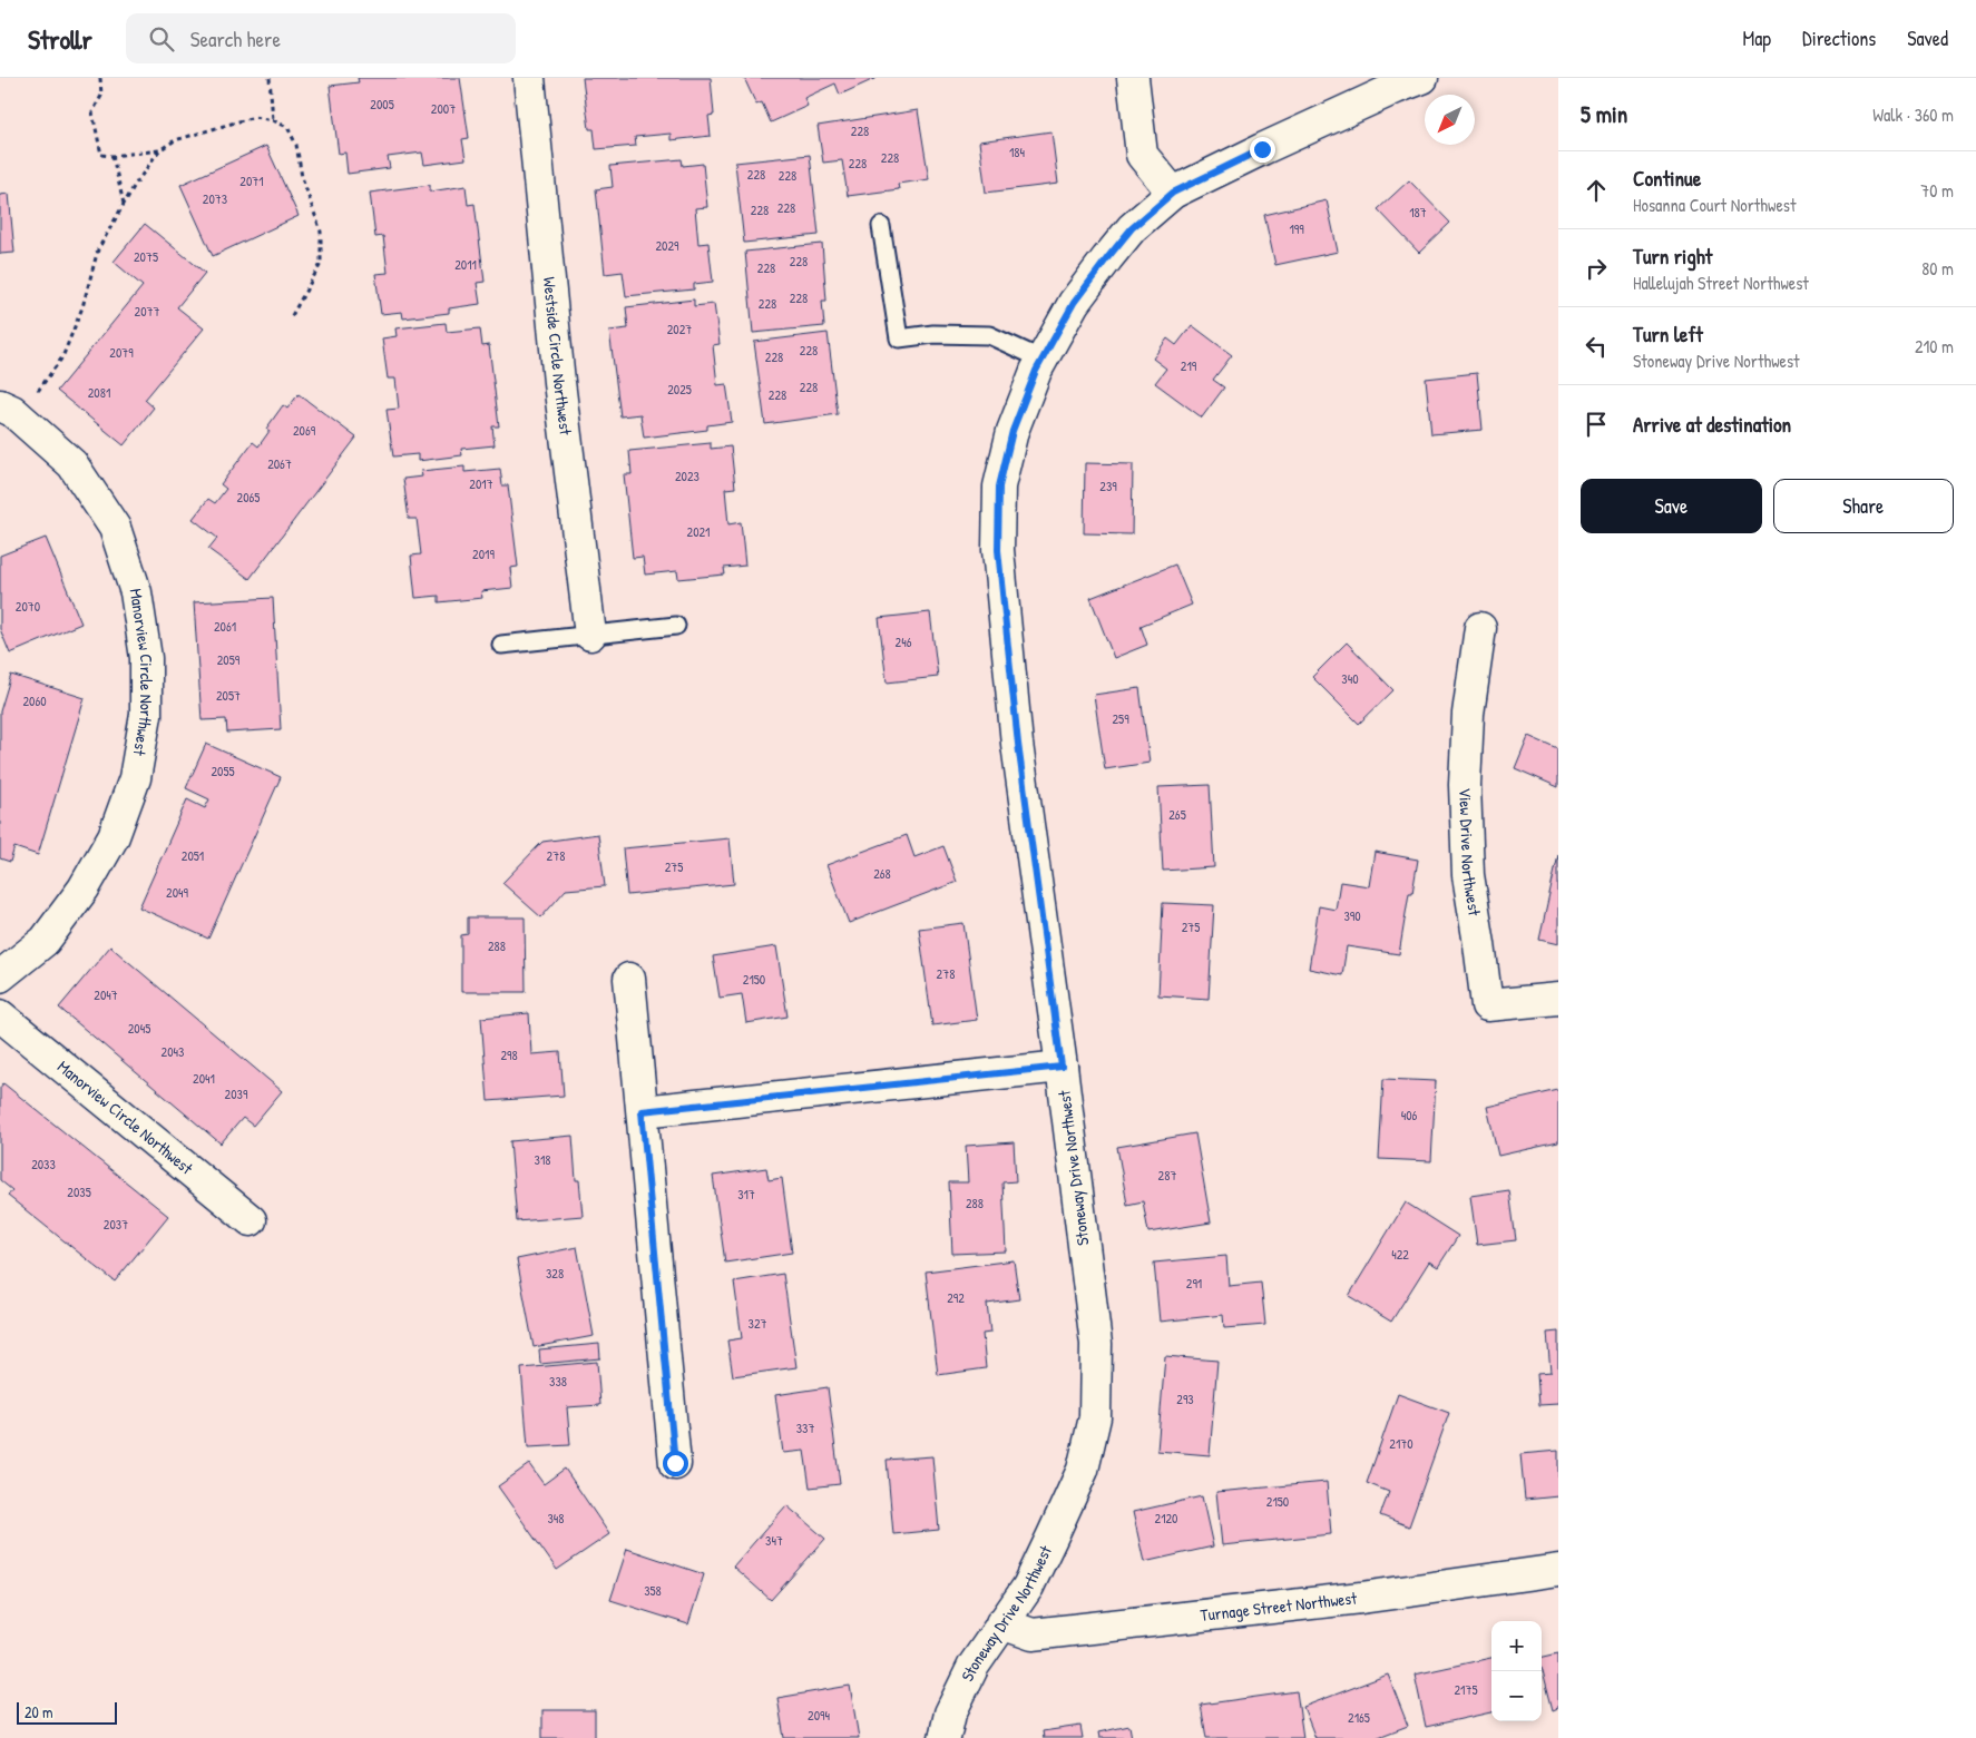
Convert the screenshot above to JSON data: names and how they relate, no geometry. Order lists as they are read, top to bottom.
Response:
{
  "streets": {
    "street": [
      "Westside Circle Northwest",
      "Manorview Circle Northwest",
      "View Drive Northwest",
      "Stoneway Drive Northwest",
      "Turnage Street Northwest"
    ]
  },
  "crossings": [
    ["Stoneway Drive Northwest", "Turnage Street Northwest"]
  ],
  "house_numbers": [
    "2005",
    "2007",
    "228",
    "184",
    "228",
    "228",
    "228",
    "228",
    "2071",
    "2073",
    "228",
    "228",
    "187",
    "199",
    "2029",
    "2075",
    "228",
    "2011",
    "228",
    "228",
    "228",
    "2077",
    "2027",
    "228",
    "2079",
    "228",
    "219",
    "228",
    "2025",
    "2081",
    "228",
    "2069",
    "2067",
    "2023",
    "2017",
    "239",
    "2065",
    "2021",
    "2019",
    "2070",
    "2061",
    "246",
    "2059",
    "340",
    "2057",
    "2060",
    "259",
    "2055",
    "265",
    "2051",
    "278",
    "275",
    "268",
    "2049",
    "390",
    "275",
    "288",
    "278",
    "2150",
    "2047",
    "2045",
    "2043",
    "298",
    "2041",
    "2039",
    "406",
    "318",
    "2033",
    "287",
    "2035",
    "317",
    "288",
    "2037",
    "422",
    "328",
    "291",
    "292",
    "327",
    "338",
    "293",
    "337",
    "2170",
    "2150",
    "348",
    "2120",
    "347",
    "358",
    "2175",
    "2094",
    "2165"
  ],
  "scale_bar": "20 m",
  "north": "bottom left",
  "page": {
    "header": "Strollr",
    "search": "Search here",
    "nav": ["Map", "Directions", "Saved"],
    "heading": ["5 min", "Walk · 360 m"],
    "list": [
      ["Continue", "Hosanna Court Northwest", "70 m"],
      ["Turn right", "Hallelujah Street Northwest", "80 m"],
      ["Turn left", "Stoneway Drive Northwest", "210 m"],
      "Arrive at destination"
    ],
    "buttons": ["Save", "Share"],
    "map_buttons": ["+", "−"],
    "scale": "20 m"
  }
}
